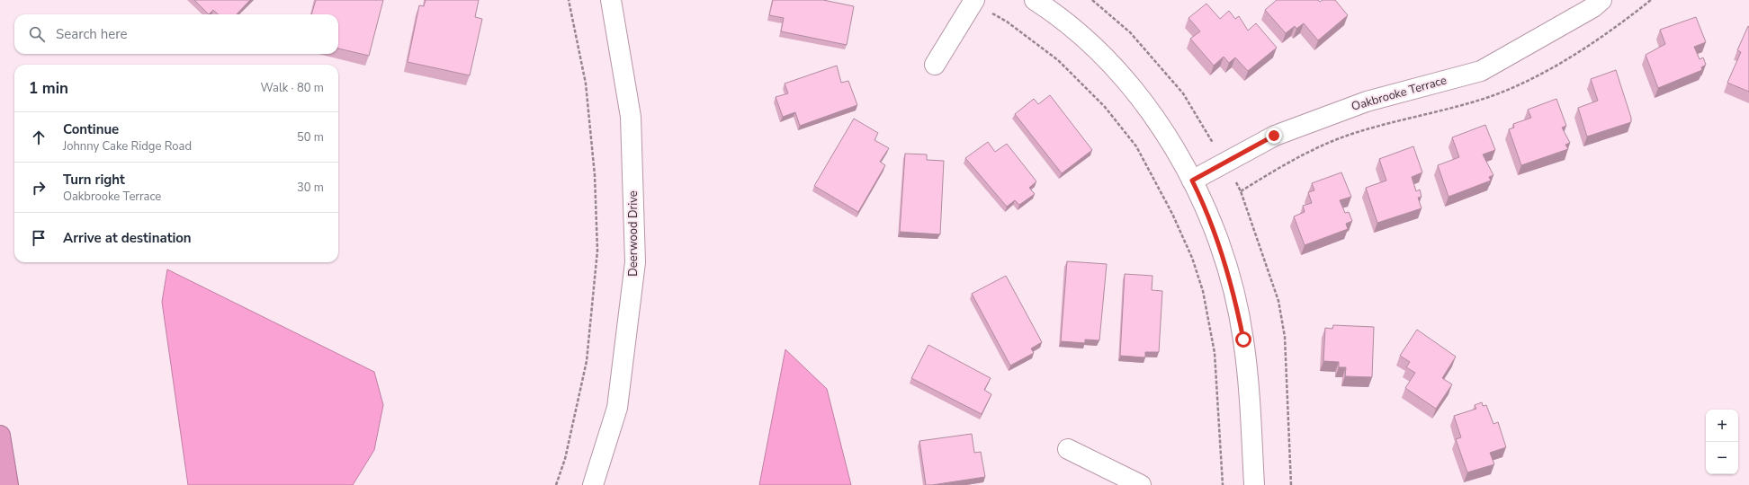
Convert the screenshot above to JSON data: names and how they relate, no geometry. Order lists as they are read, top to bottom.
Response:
{
  "streets": {
    "street": ["Oakbrooke Terrace", "Deerwood Drive"]
  },
  "page": {
    "search": "Search here",
    "heading": ["1 min", "Walk · 80 m"],
    "list": [
      ["Continue", "Johnny Cake Ridge Road", "50 m"],
      ["Turn right", "Oakbrooke Terrace", "30 m"],
      "Arrive at destination"
    ],
    "map_buttons": ["+", "−"]
  }
}
